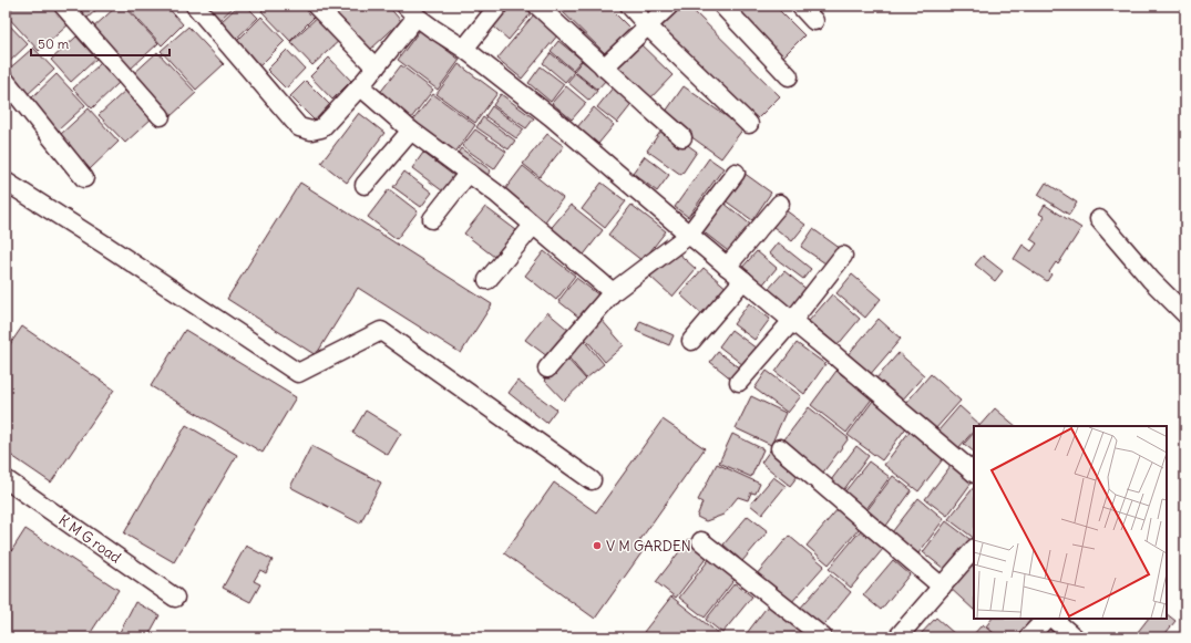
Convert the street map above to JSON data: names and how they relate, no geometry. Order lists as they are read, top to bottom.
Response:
{
  "streets": {
    "street": ["K M G road"]
  },
  "places": ["V M GARDEN"],
  "scale_bar": "50 m"
}
